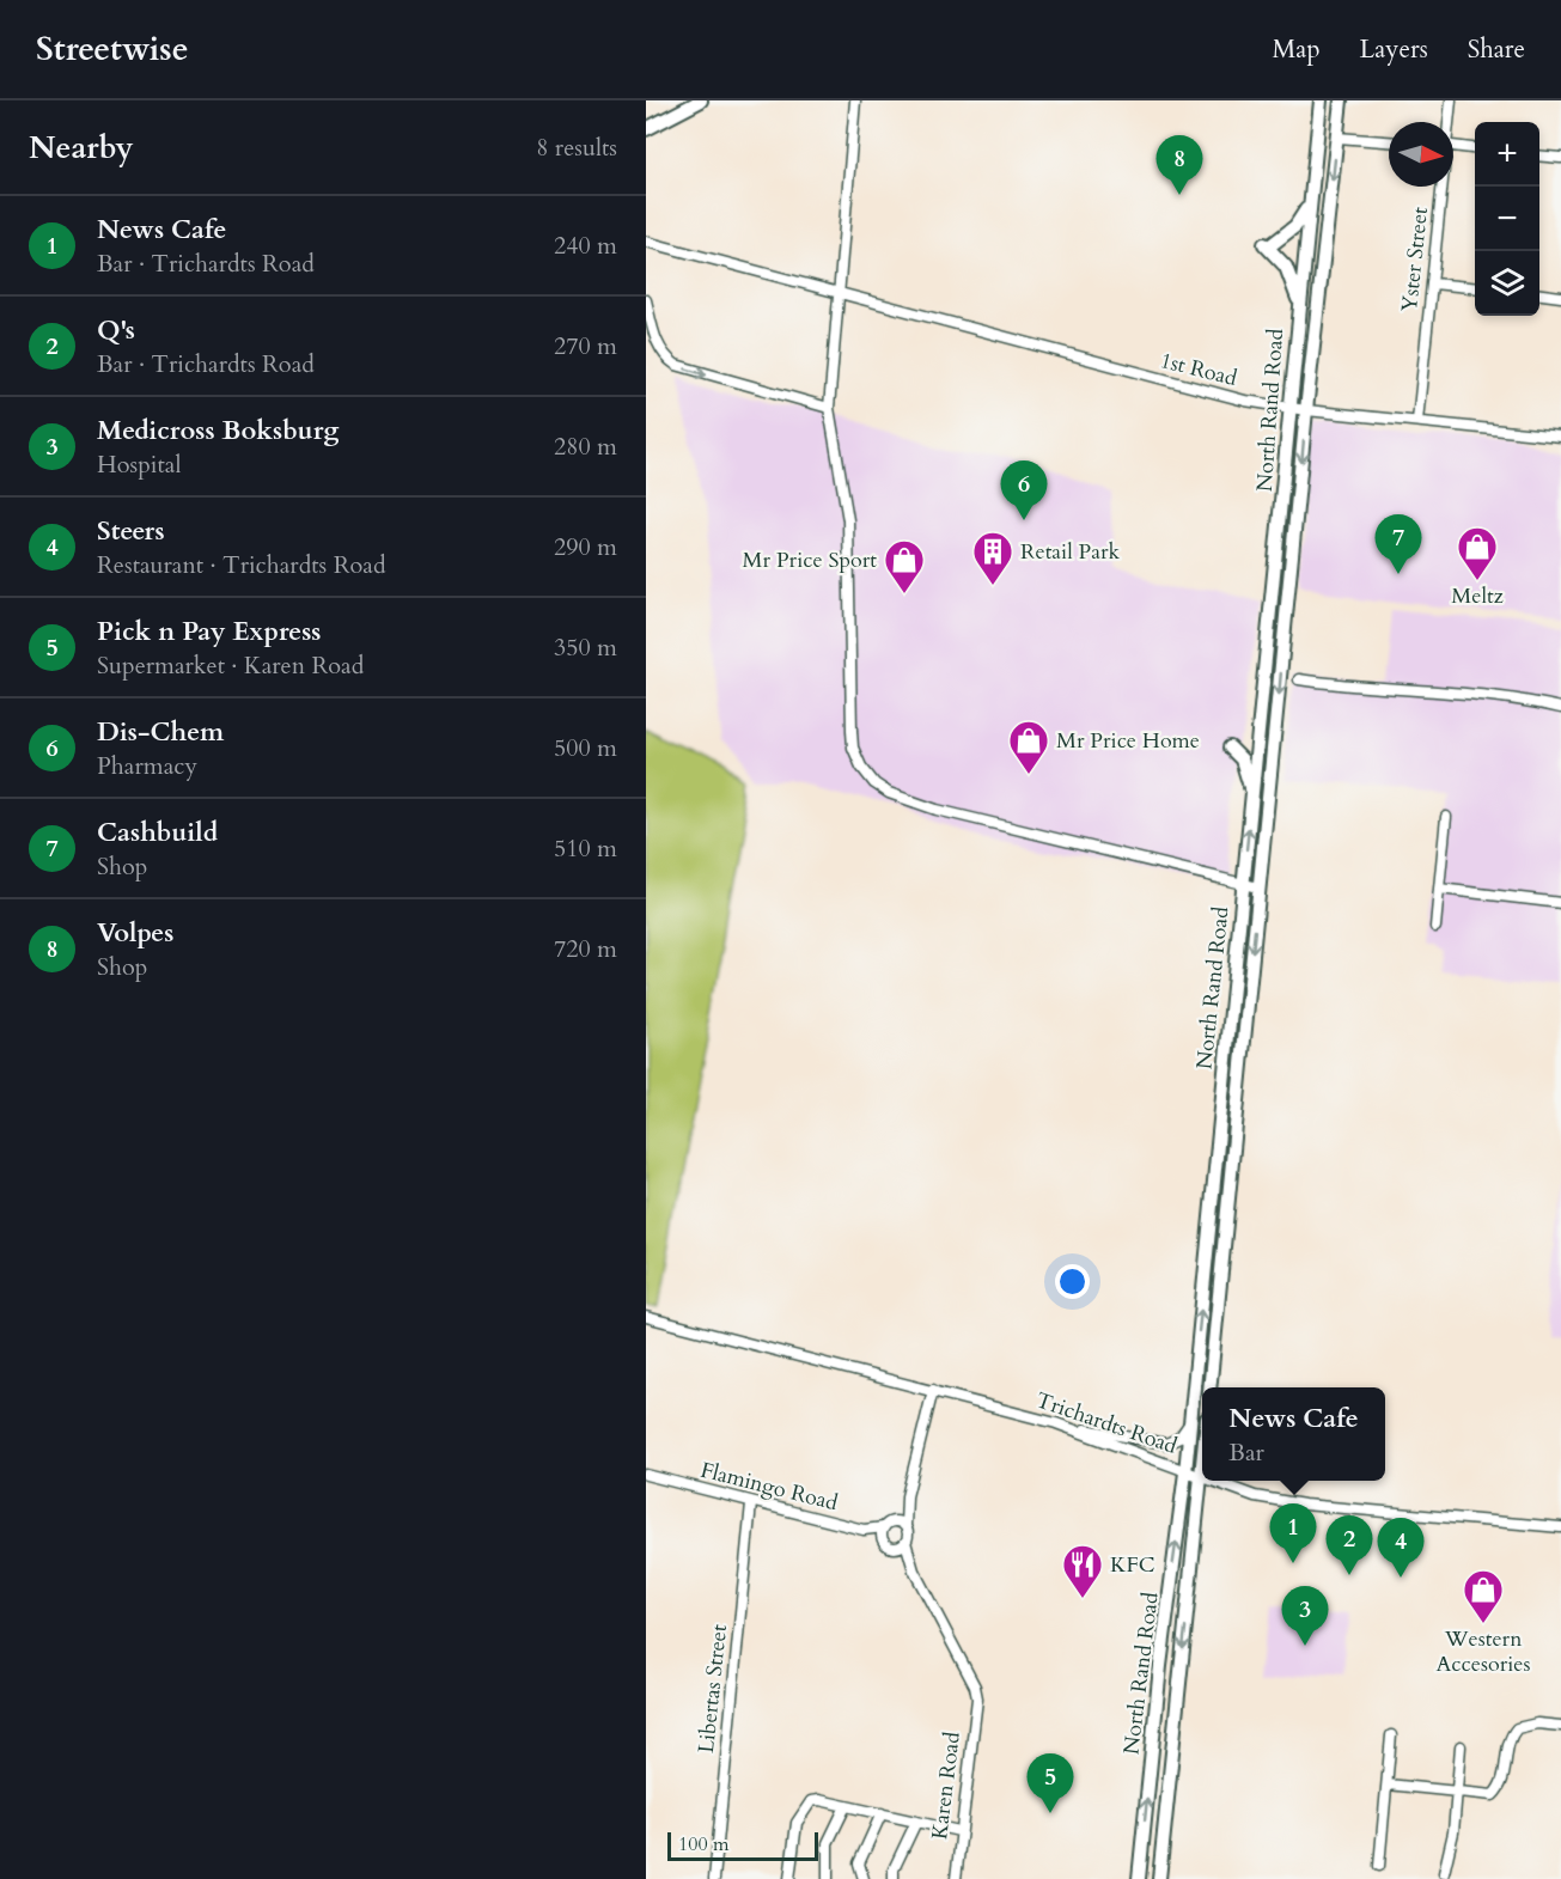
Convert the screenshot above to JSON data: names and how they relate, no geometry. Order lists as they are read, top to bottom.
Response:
{
  "streets": {
    "main road": ["North Rand Road"],
    "street": [
      "Yster Street",
      "1st Road",
      "Trichardts Road",
      "Flamingo Road",
      "Libertas Street",
      "Karen Road"
    ]
  },
  "crossings": [
    ["Yster Street", "1st Road"],
    ["1st Road", "North Rand Road"],
    ["North Rand Road", "Trichardts Road"],
    ["Flamingo Road", "Libertas Street"]
  ],
  "places": {
    "shop": [
      "Meltz",
      "Mr Price Sport",
      "Mr Price Home",
      "Western Accesories"
    ],
    "building": ["Retail Park"],
    "restaurant": ["KFC"]
  },
  "scale_bar": "100 m",
  "north": "right",
  "page": {
    "header": "Streetwise",
    "nav": ["Map", "Layers", "Share"],
    "heading": ["Nearby", "8 results"],
    "map_buttons": ["+", "−"],
    "pins": [
      "8",
      "6",
      "7",
      "1",
      "2",
      "4",
      "3",
      "5"
    ],
    "list": [
      {
        "mark": "1",
        "name": "News Cafe",
        "note": "Bar · Trichardts Road",
        "value": "240 m"
      },
      {
        "mark": "2",
        "name": "Q's",
        "note": "Bar · Trichardts Road",
        "value": "270 m"
      },
      {
        "mark": "3",
        "name": "Medicross Boksburg",
        "note": "Hospital",
        "value": "280 m"
      },
      {
        "mark": "4",
        "name": "Steers",
        "note": "Restaurant · Trichardts Road",
        "value": "290 m"
      },
      {
        "mark": "5",
        "name": "Pick n Pay Express",
        "note": "Supermarket · Karen Road",
        "value": "350 m"
      },
      {
        "mark": "6",
        "name": "Dis-Chem",
        "note": "Pharmacy",
        "value": "500 m"
      },
      {
        "mark": "7",
        "name": "Cashbuild",
        "note": "Shop",
        "value": "510 m"
      },
      {
        "mark": "8",
        "name": "Volpes",
        "note": "Shop",
        "value": "720 m"
      }
    ],
    "popup": ["News Cafe", "Bar"],
    "scale": "100 m"
  }
}
